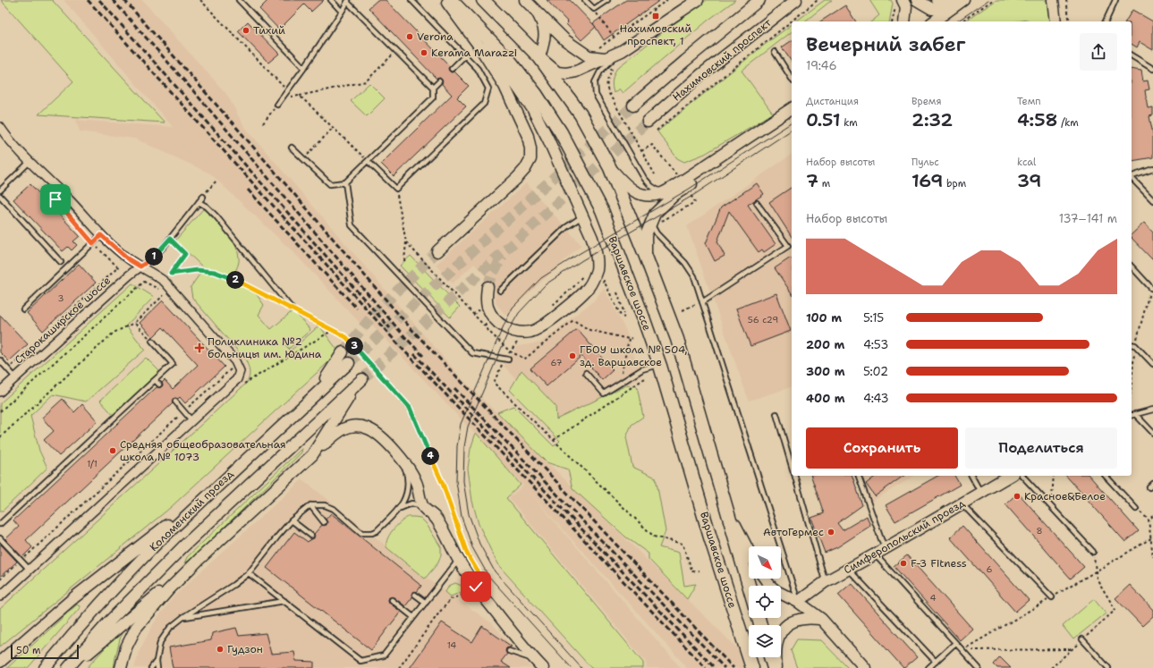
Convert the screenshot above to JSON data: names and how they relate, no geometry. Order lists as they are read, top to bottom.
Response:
{
  "streets": {
    "main road": [
      "Нахимовский проспект",
      "Варшавское шоссе",
      "Коломенский проезд",
      "Симферопольский проезд"
    ],
    "street": ["Старокаширское шоссе"]
  },
  "places": {
    "transit": ["Нахимовский проспект, 1"],
    "other": [
      "Тихий",
      "Verona",
      "Kerama Marazzi",
      "ГБОУ школа № 504, зд. Варшавское",
      "Средняя общеобразовательная школа № 1073",
      "Красное&Белое",
      "АвтоГермес",
      "F-3 Fitness",
      "Гудзон"
    ],
    "health": ["Поликлиника №2 больницы им. Юдина"]
  },
  "house_numbers": [
    "3",
    "56 с29",
    "67",
    "1/1",
    "8",
    "6",
    "4",
    "14"
  ],
  "scale_bar": "50 m",
  "north": "bottom right",
  "page": {
    "heading": ["Вечерний забег", "19:46"],
    "stats": [
      ["Дистанция", "0.51 km"],
      ["Время", "2:32"],
      ["Темп", "4:58 /km"],
      ["Набор высоты", "7 m"],
      ["Пульс", "169 bpm"],
      ["kcal", "39"]
    ],
    "chart": ["Набор высоты", "137–141 m"],
    "pins": [
      "1",
      "2",
      "3",
      "4"
    ],
    "list": [
      {
        "name": "100 m",
        "note": "5:15"
      },
      {
        "name": "200 m",
        "note": "4:53"
      },
      {
        "name": "300 m",
        "note": "5:02"
      },
      {
        "name": "400 m",
        "note": "4:43"
      }
    ],
    "buttons": ["Сохранить", "Поделиться"],
    "scale": "50 m"
  }
}
